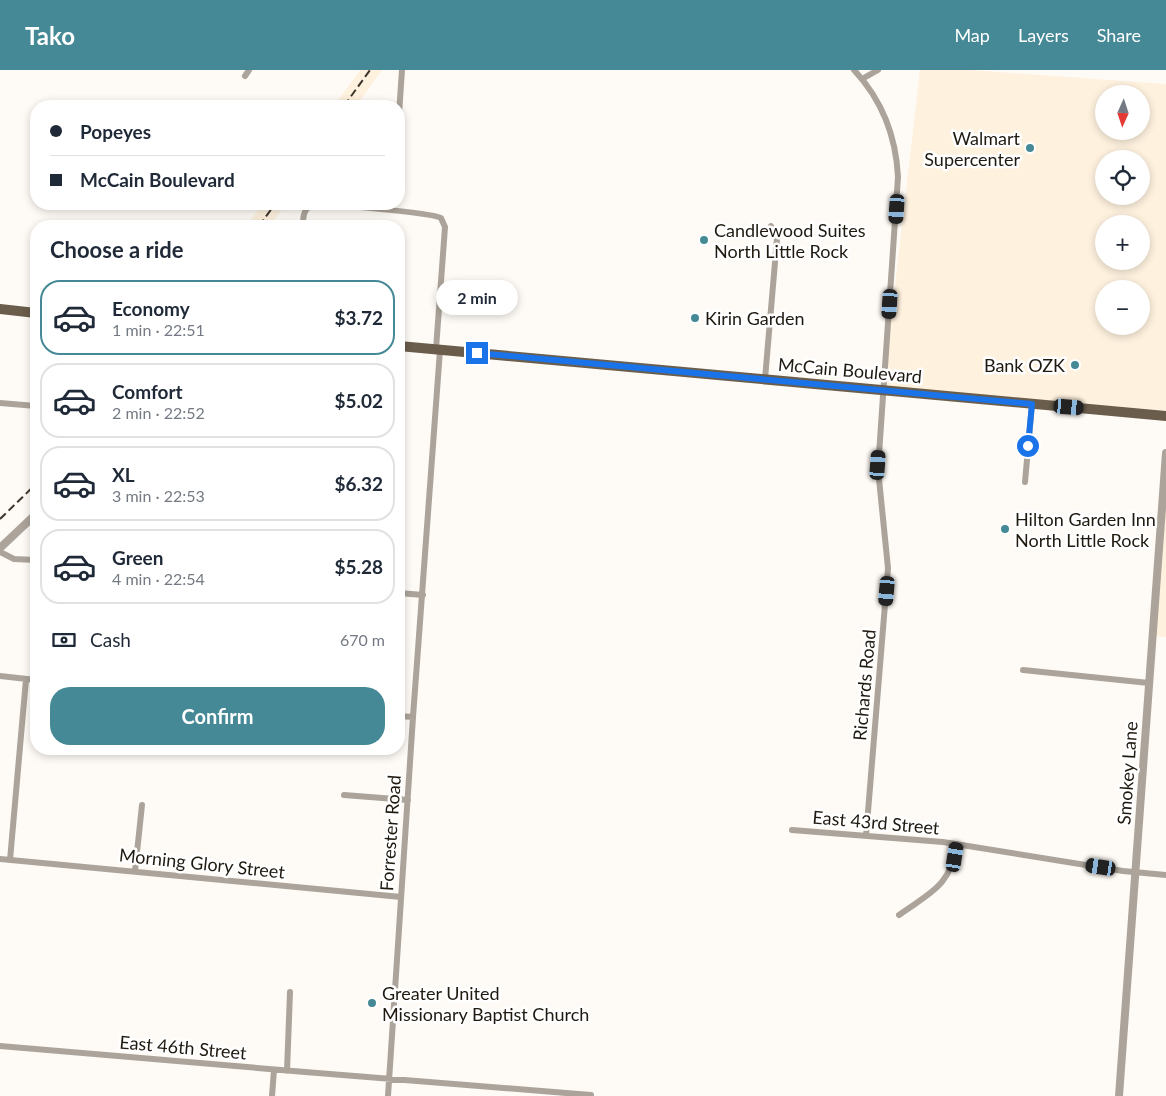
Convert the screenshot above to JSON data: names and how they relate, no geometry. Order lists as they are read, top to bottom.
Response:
{
  "streets": {
    "main road": ["McCain Boulevard"],
    "street": [
      "Richards Road",
      "Smokey Lane",
      "East 43rd Street",
      "Forrester Road",
      "Morning Glory Street",
      "East 46th Street"
    ]
  },
  "crossings": [
    ["McCain Boulevard", "Richards Road"],
    ["McCain Boulevard", "Forrester Road"],
    ["Richards Road", "East 43rd Street"],
    ["Smokey Lane", "East 43rd Street"],
    ["Forrester Road", "Morning Glory Street"],
    ["Forrester Road", "East 46th Street"]
  ],
  "places": [
    "Walmart Supercenter",
    "Candlewood Suites North Little Rock",
    "Kirin Garden",
    "Bank OZK",
    "Hilton Garden Inn North Little Rock",
    "Greater United Missionary Baptist Church"
  ],
  "north": "bottom",
  "page": {
    "header": "Tako",
    "nav": ["Map", "Layers", "Share"],
    "map_buttons": ["+", "−"],
    "banner": ["Popeyes", "McCain Boulevard"],
    "heading": "Choose a ride",
    "bubble": "2 min",
    "list": [
      {
        "name": "Economy",
        "note": "1 min · 22:51",
        "value": "$3.72"
      },
      {
        "name": "Comfort",
        "note": "2 min · 22:52",
        "value": "$5.02"
      },
      {
        "name": "XL",
        "note": "3 min · 22:53",
        "value": "$6.32"
      },
      {
        "name": "Green",
        "note": "4 min · 22:54",
        "value": "$5.28"
      }
    ],
    "pay": ["Cash", "670 m"],
    "buttons": "Confirm"
  }
}
